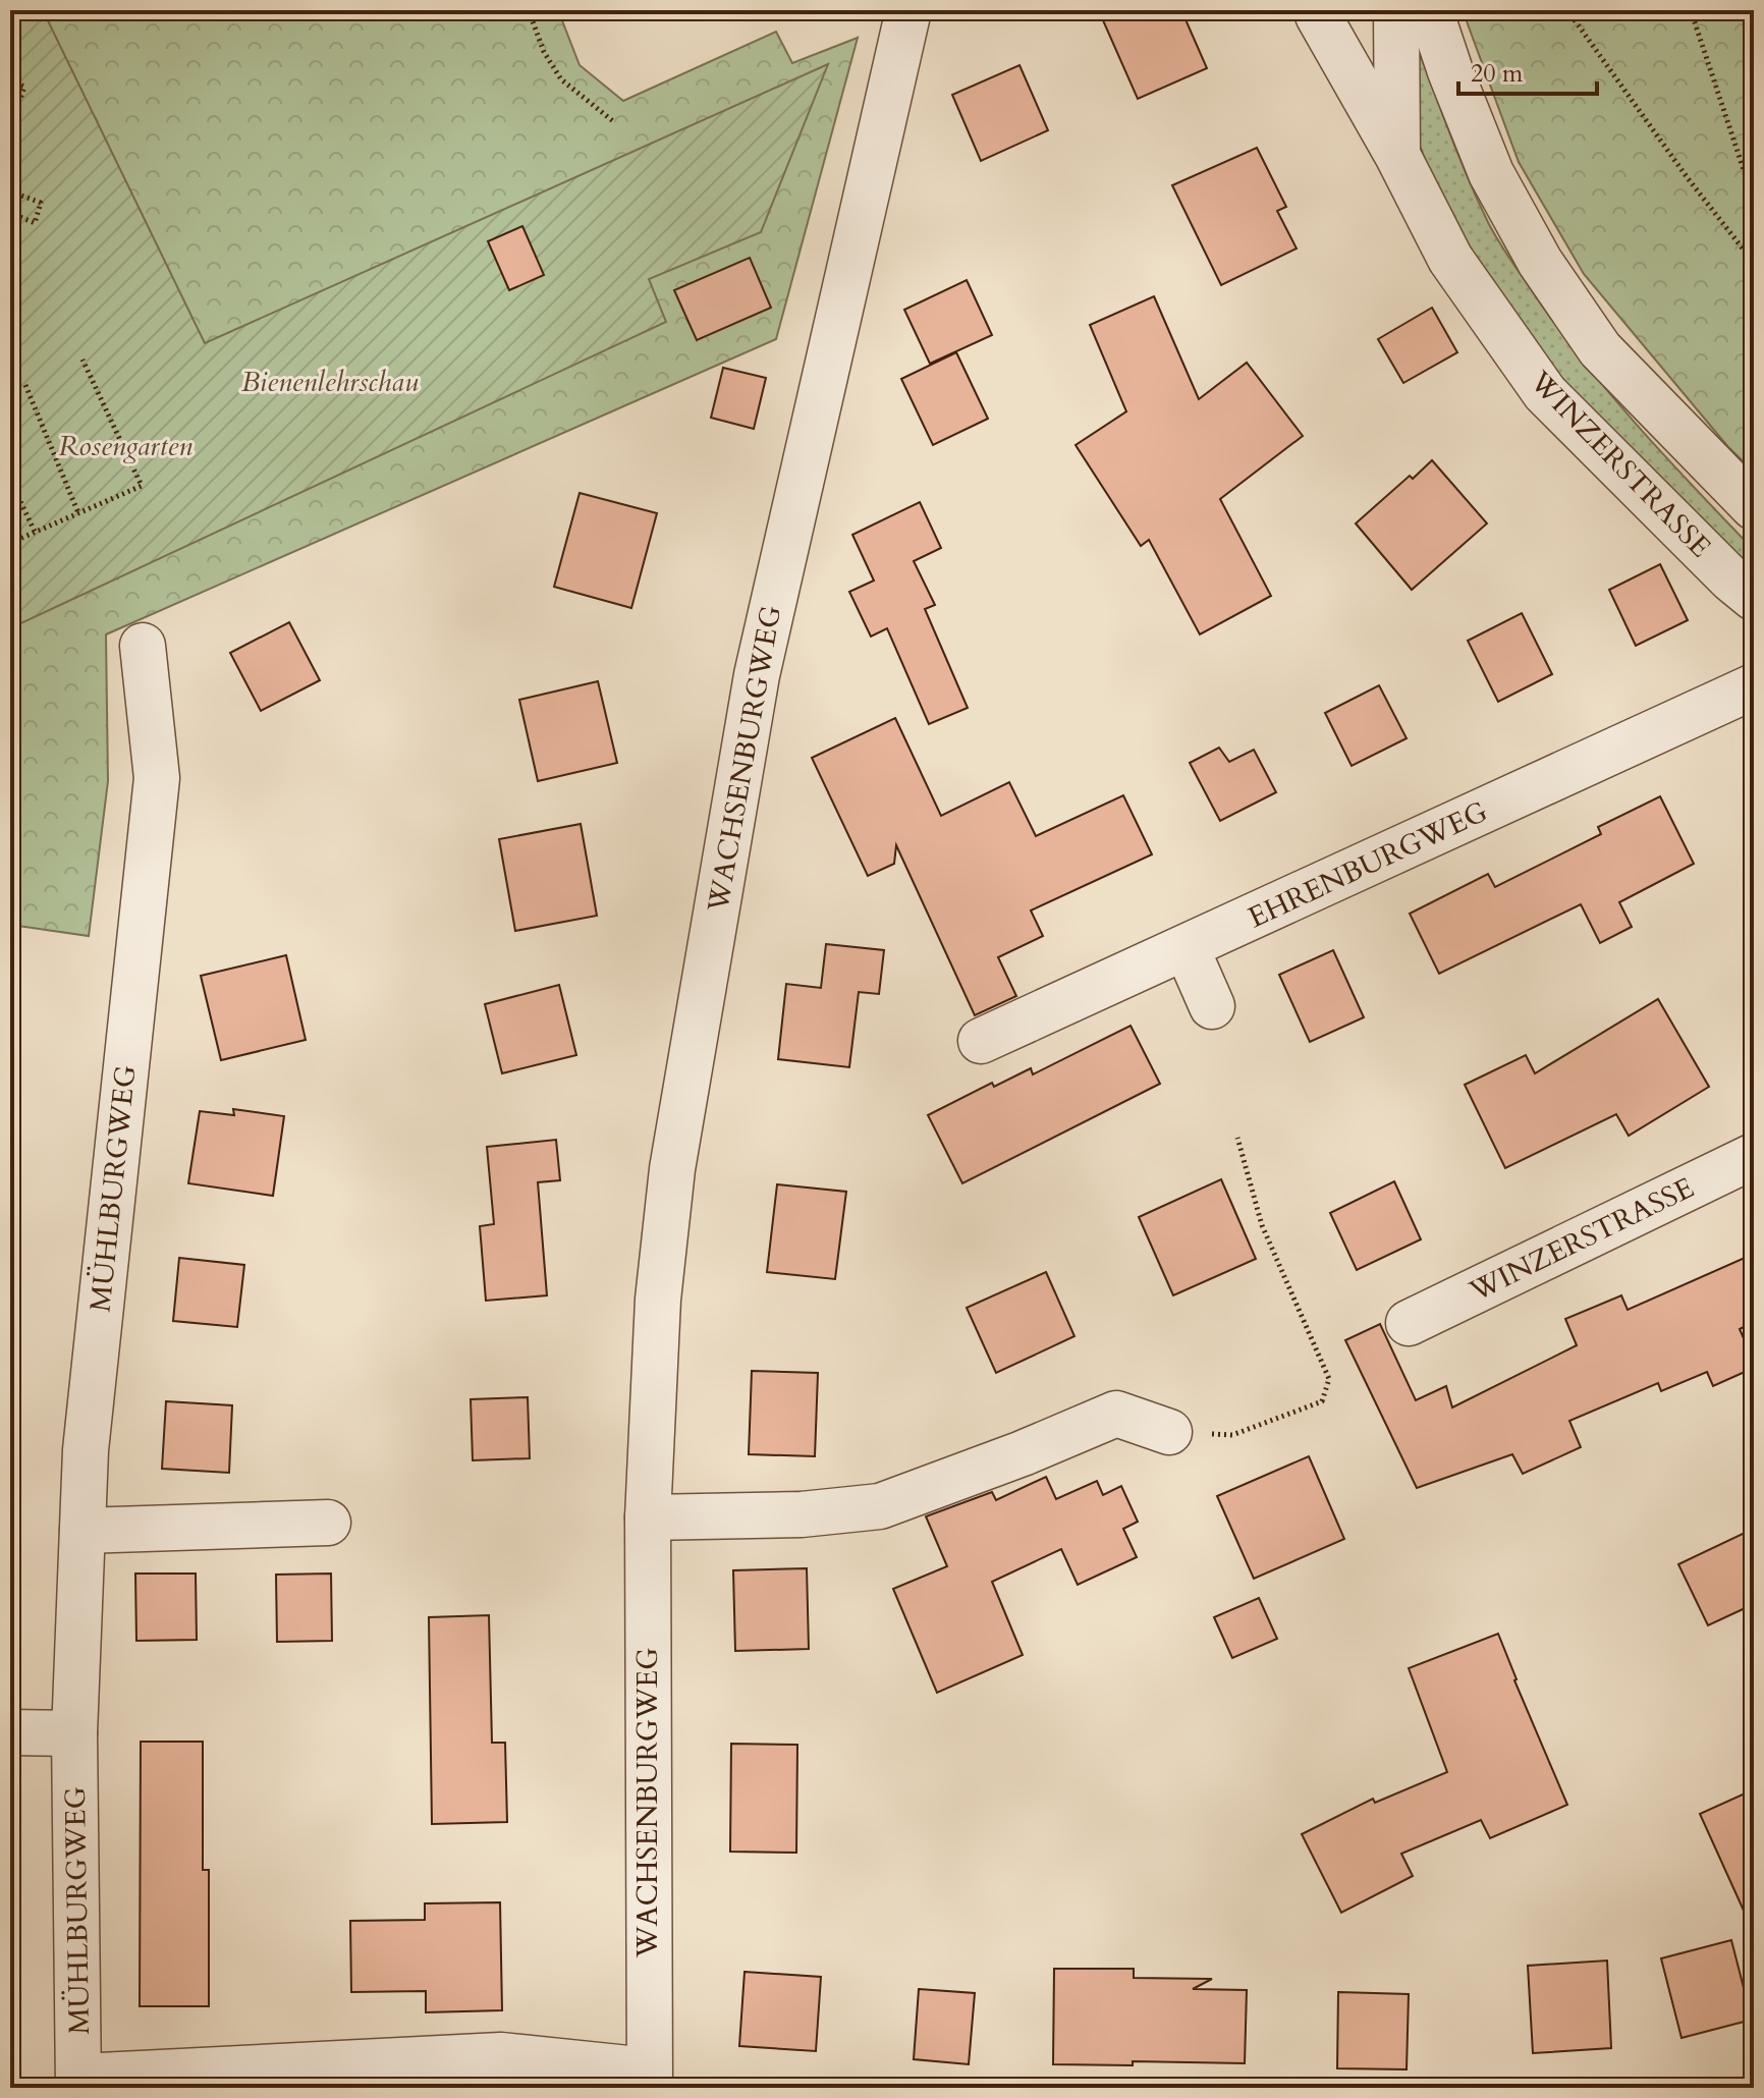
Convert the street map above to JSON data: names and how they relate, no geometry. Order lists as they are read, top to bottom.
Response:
{
  "streets": {
    "street": [
      "WINZERSTRASSE",
      "WACHSENBURGWEG",
      "EHRENBURGWEG",
      "MÜHLBURGWEG"
    ]
  },
  "parks": ["Bienenlehrschau", "Rosengarten"],
  "scale_bar": "20 m"
}
